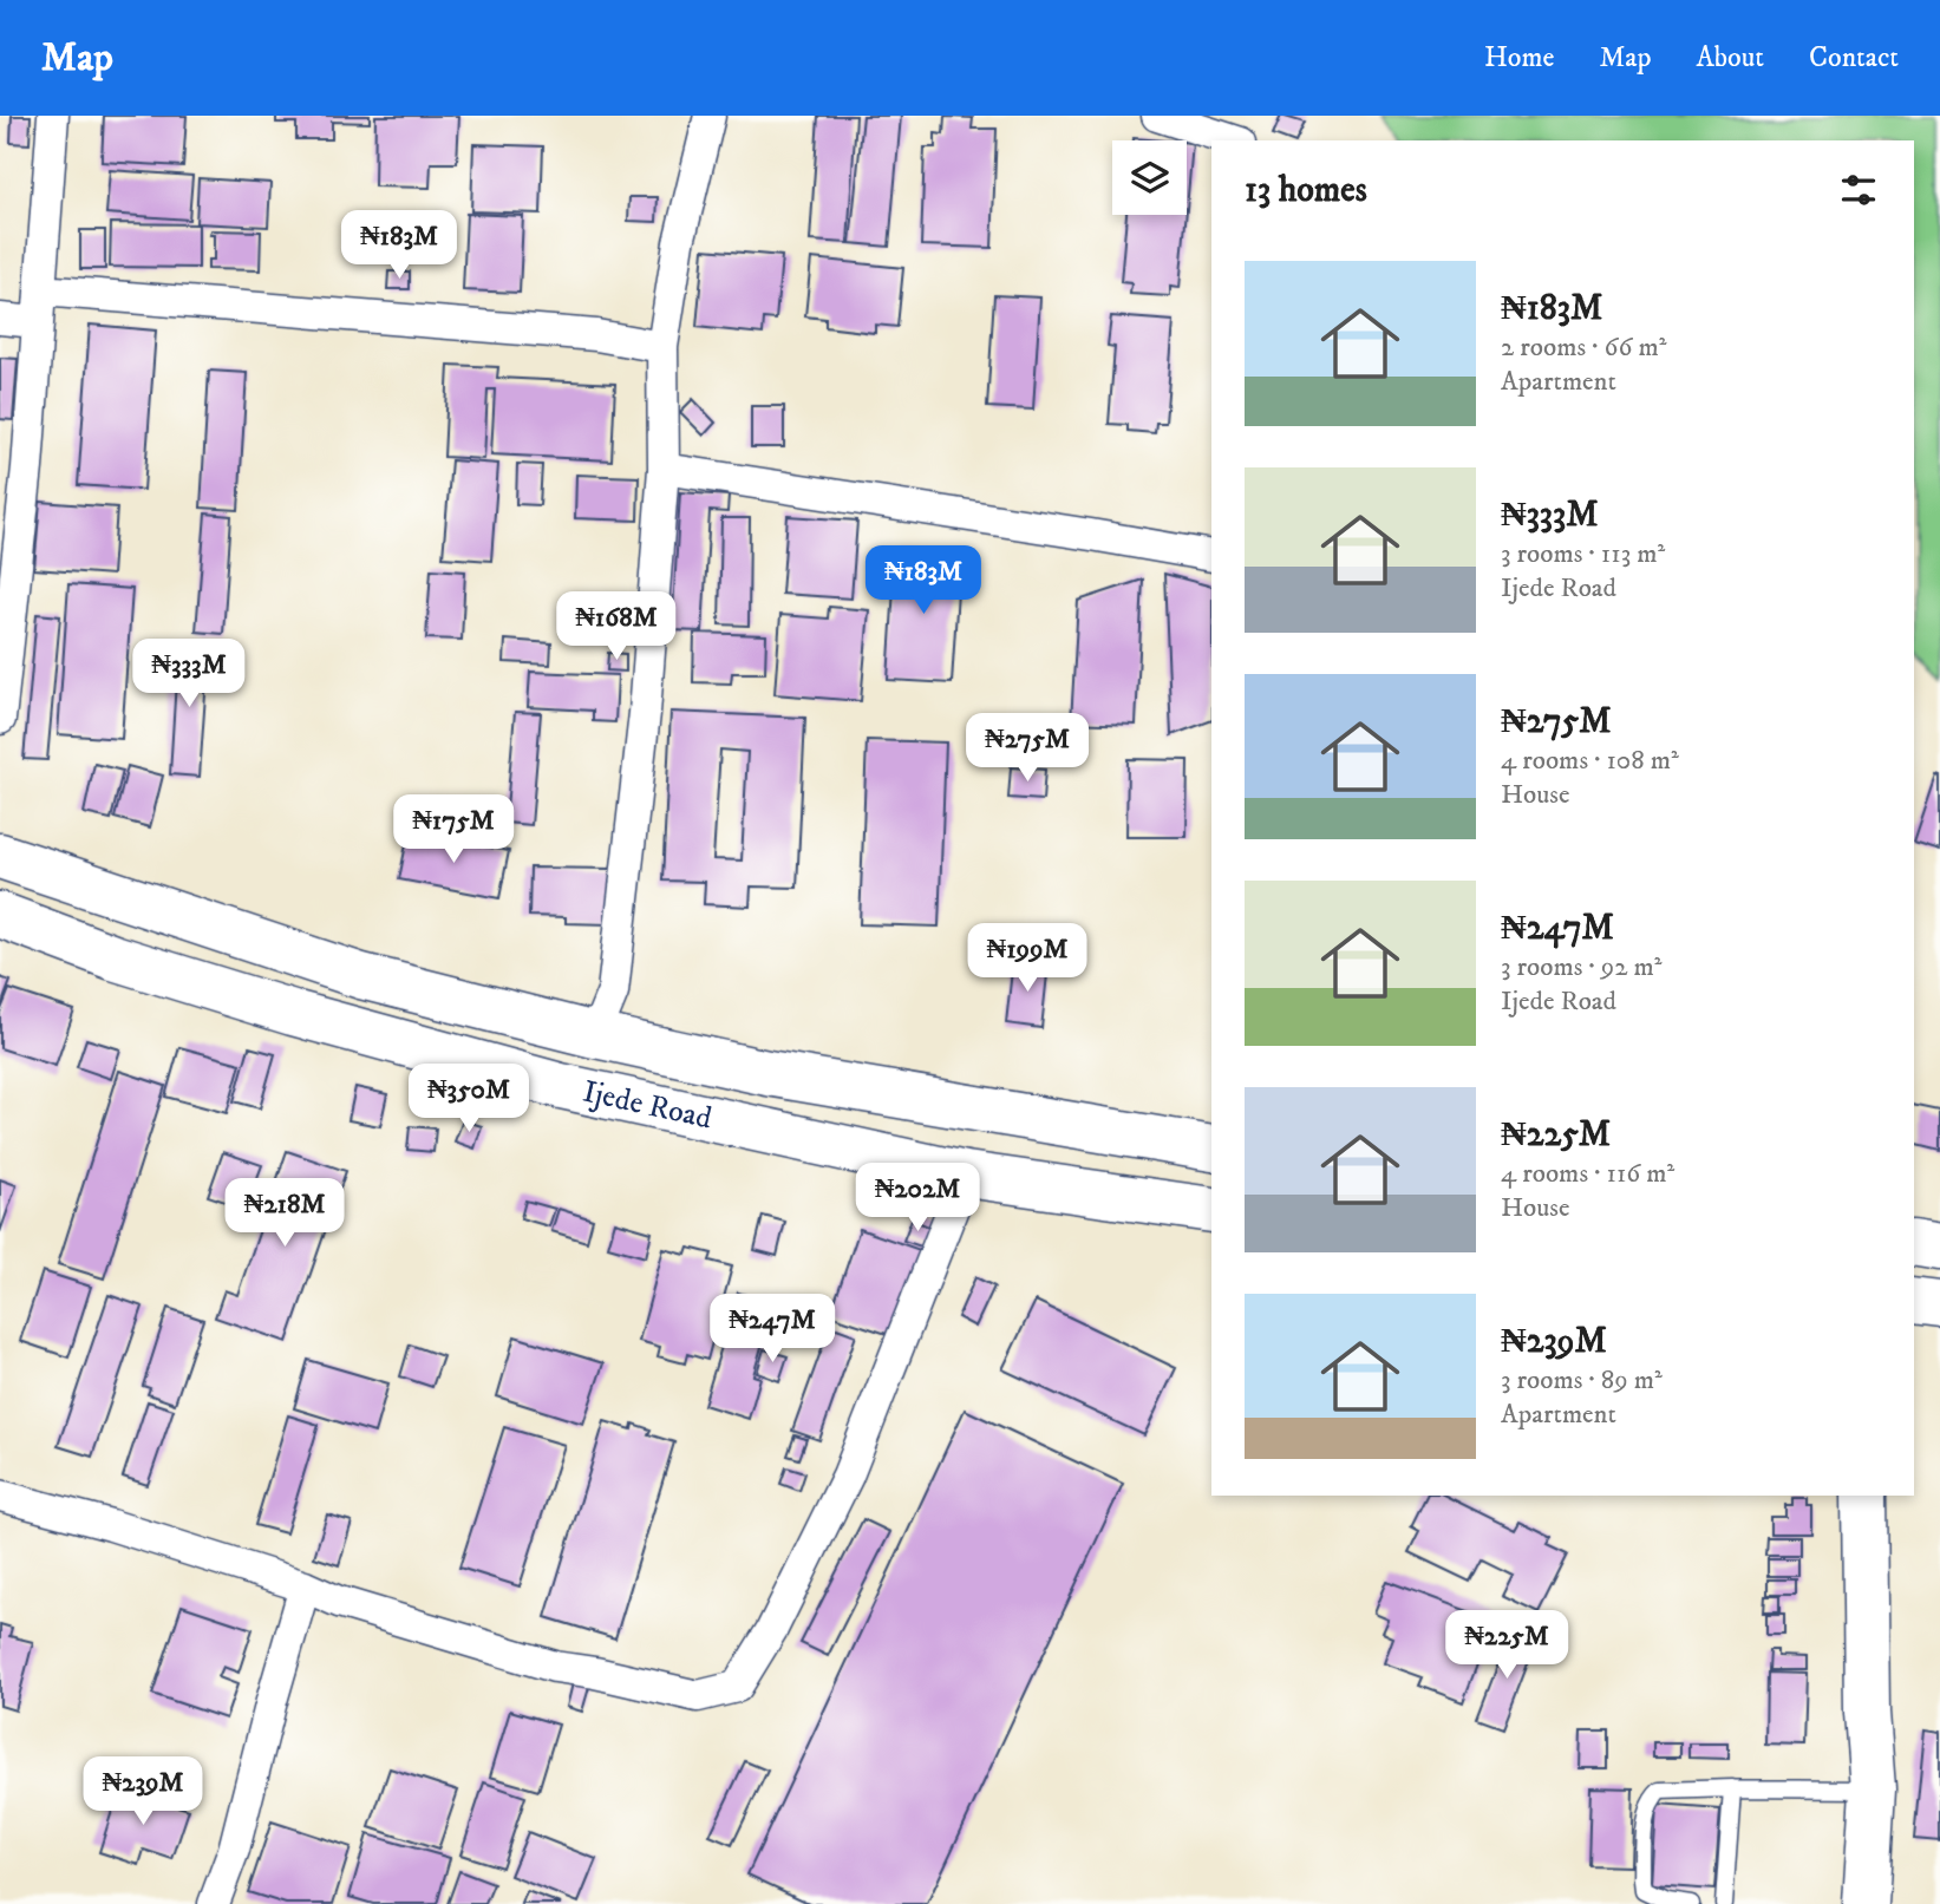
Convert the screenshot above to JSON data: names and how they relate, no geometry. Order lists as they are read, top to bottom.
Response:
{
  "streets": {
    "main road": ["Ijede Road"]
  },
  "page": {
    "header": "Map",
    "nav": [
      "Home",
      "Map",
      "About",
      "Contact"
    ],
    "heading": "13 homes",
    "price": [
      "₦183M",
      "₦183M",
      "₦168M",
      "₦333M",
      "₦275M",
      "₦175M",
      "₦199M",
      "₦350M",
      "₦202M",
      "₦218M",
      "₦247M",
      "₦225M",
      "₦239M"
    ],
    "list": [
      {
        "name": "₦183M",
        "note": "2 rooms · 66 m² · Apartment"
      },
      {
        "name": "₦333M",
        "note": "3 rooms · 113 m² · Ijede Road"
      },
      {
        "name": "₦275M",
        "note": "4 rooms · 108 m² · House"
      },
      {
        "name": "₦247M",
        "note": "3 rooms · 92 m² · Ijede Road"
      },
      {
        "name": "₦225M",
        "note": "4 rooms · 116 m² · House"
      },
      {
        "name": "₦239M",
        "note": "3 rooms · 89 m² · Apartment"
      }
    ]
  }
}
